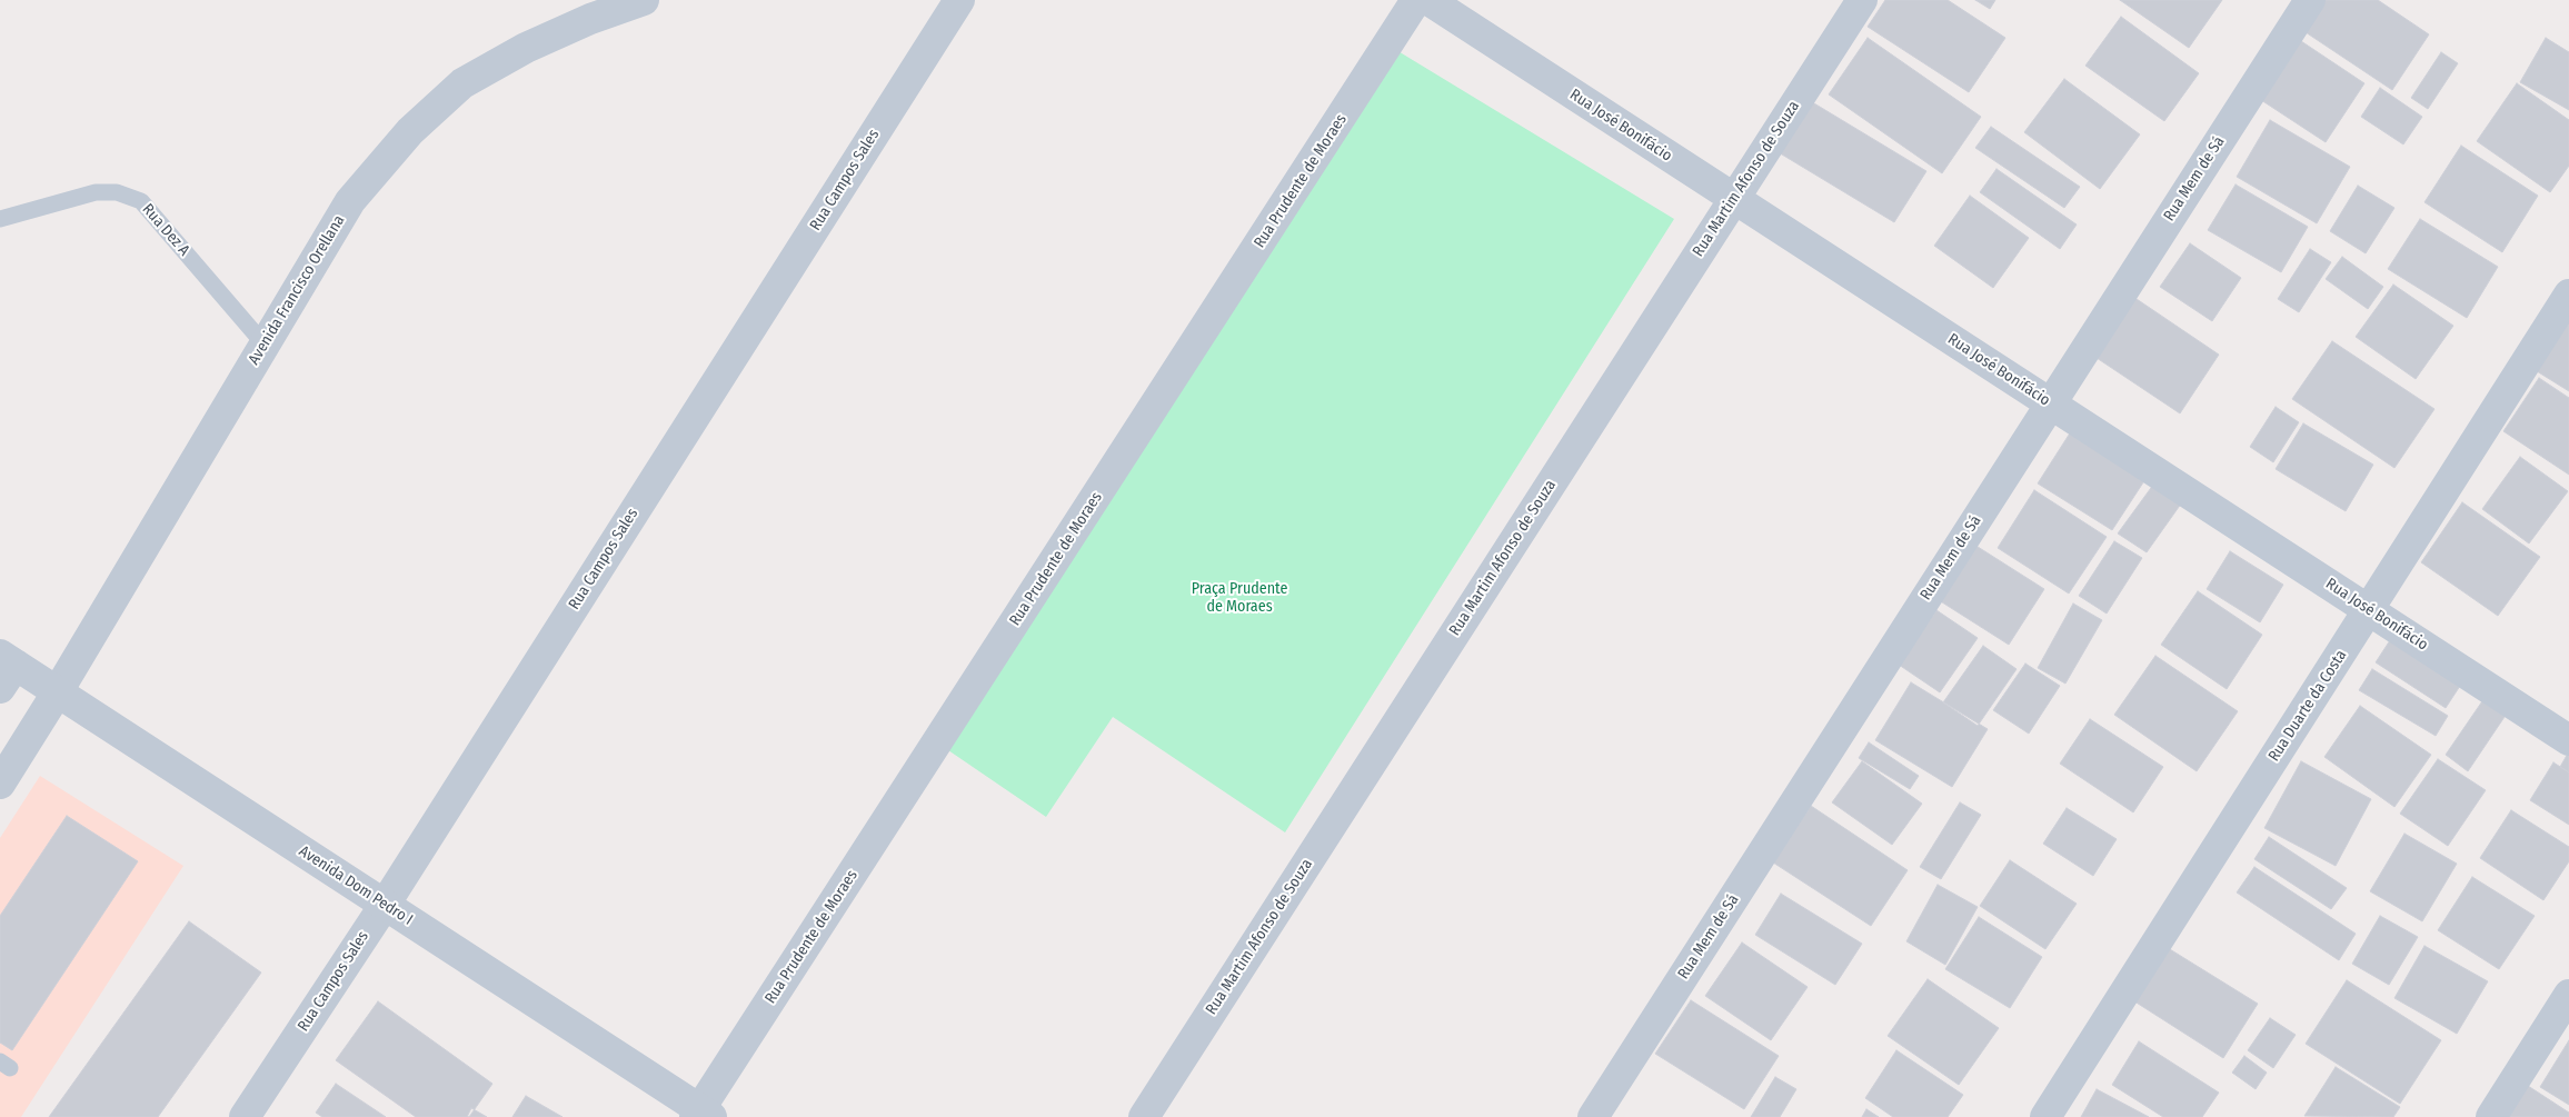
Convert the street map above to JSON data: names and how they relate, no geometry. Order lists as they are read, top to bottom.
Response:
{
  "streets": {
    "street": [
      "Rua José Bonifácio",
      "Rua Martim Afonso de Souza",
      "Rua Mem de Sá",
      "Rua Campos Sales",
      "Rua Prudente de Moraes",
      "Avenida Francisco Orellana",
      "Rua Duarte da Costa",
      "Avenida Dom Pedro I"
    ],
    "lane": ["Rua Dez A"]
  },
  "crossings": [
    ["Rua José Bonifácio", "Rua Martim Afonso de Souza"],
    ["Rua José Bonifácio", "Rua Mem de Sá"],
    ["Rua José Bonifácio", "Rua Duarte da Costa"],
    ["Rua Campos Sales", "Avenida Dom Pedro I"],
    ["Rua Prudente de Moraes", "Avenida Dom Pedro I"],
    ["Rua Dez A", "Avenida Francisco Orellana"],
    ["Avenida Francisco Orellana", "Avenida Dom Pedro I"]
  ],
  "parks": ["Praça Prudente de Moraes"]
}
